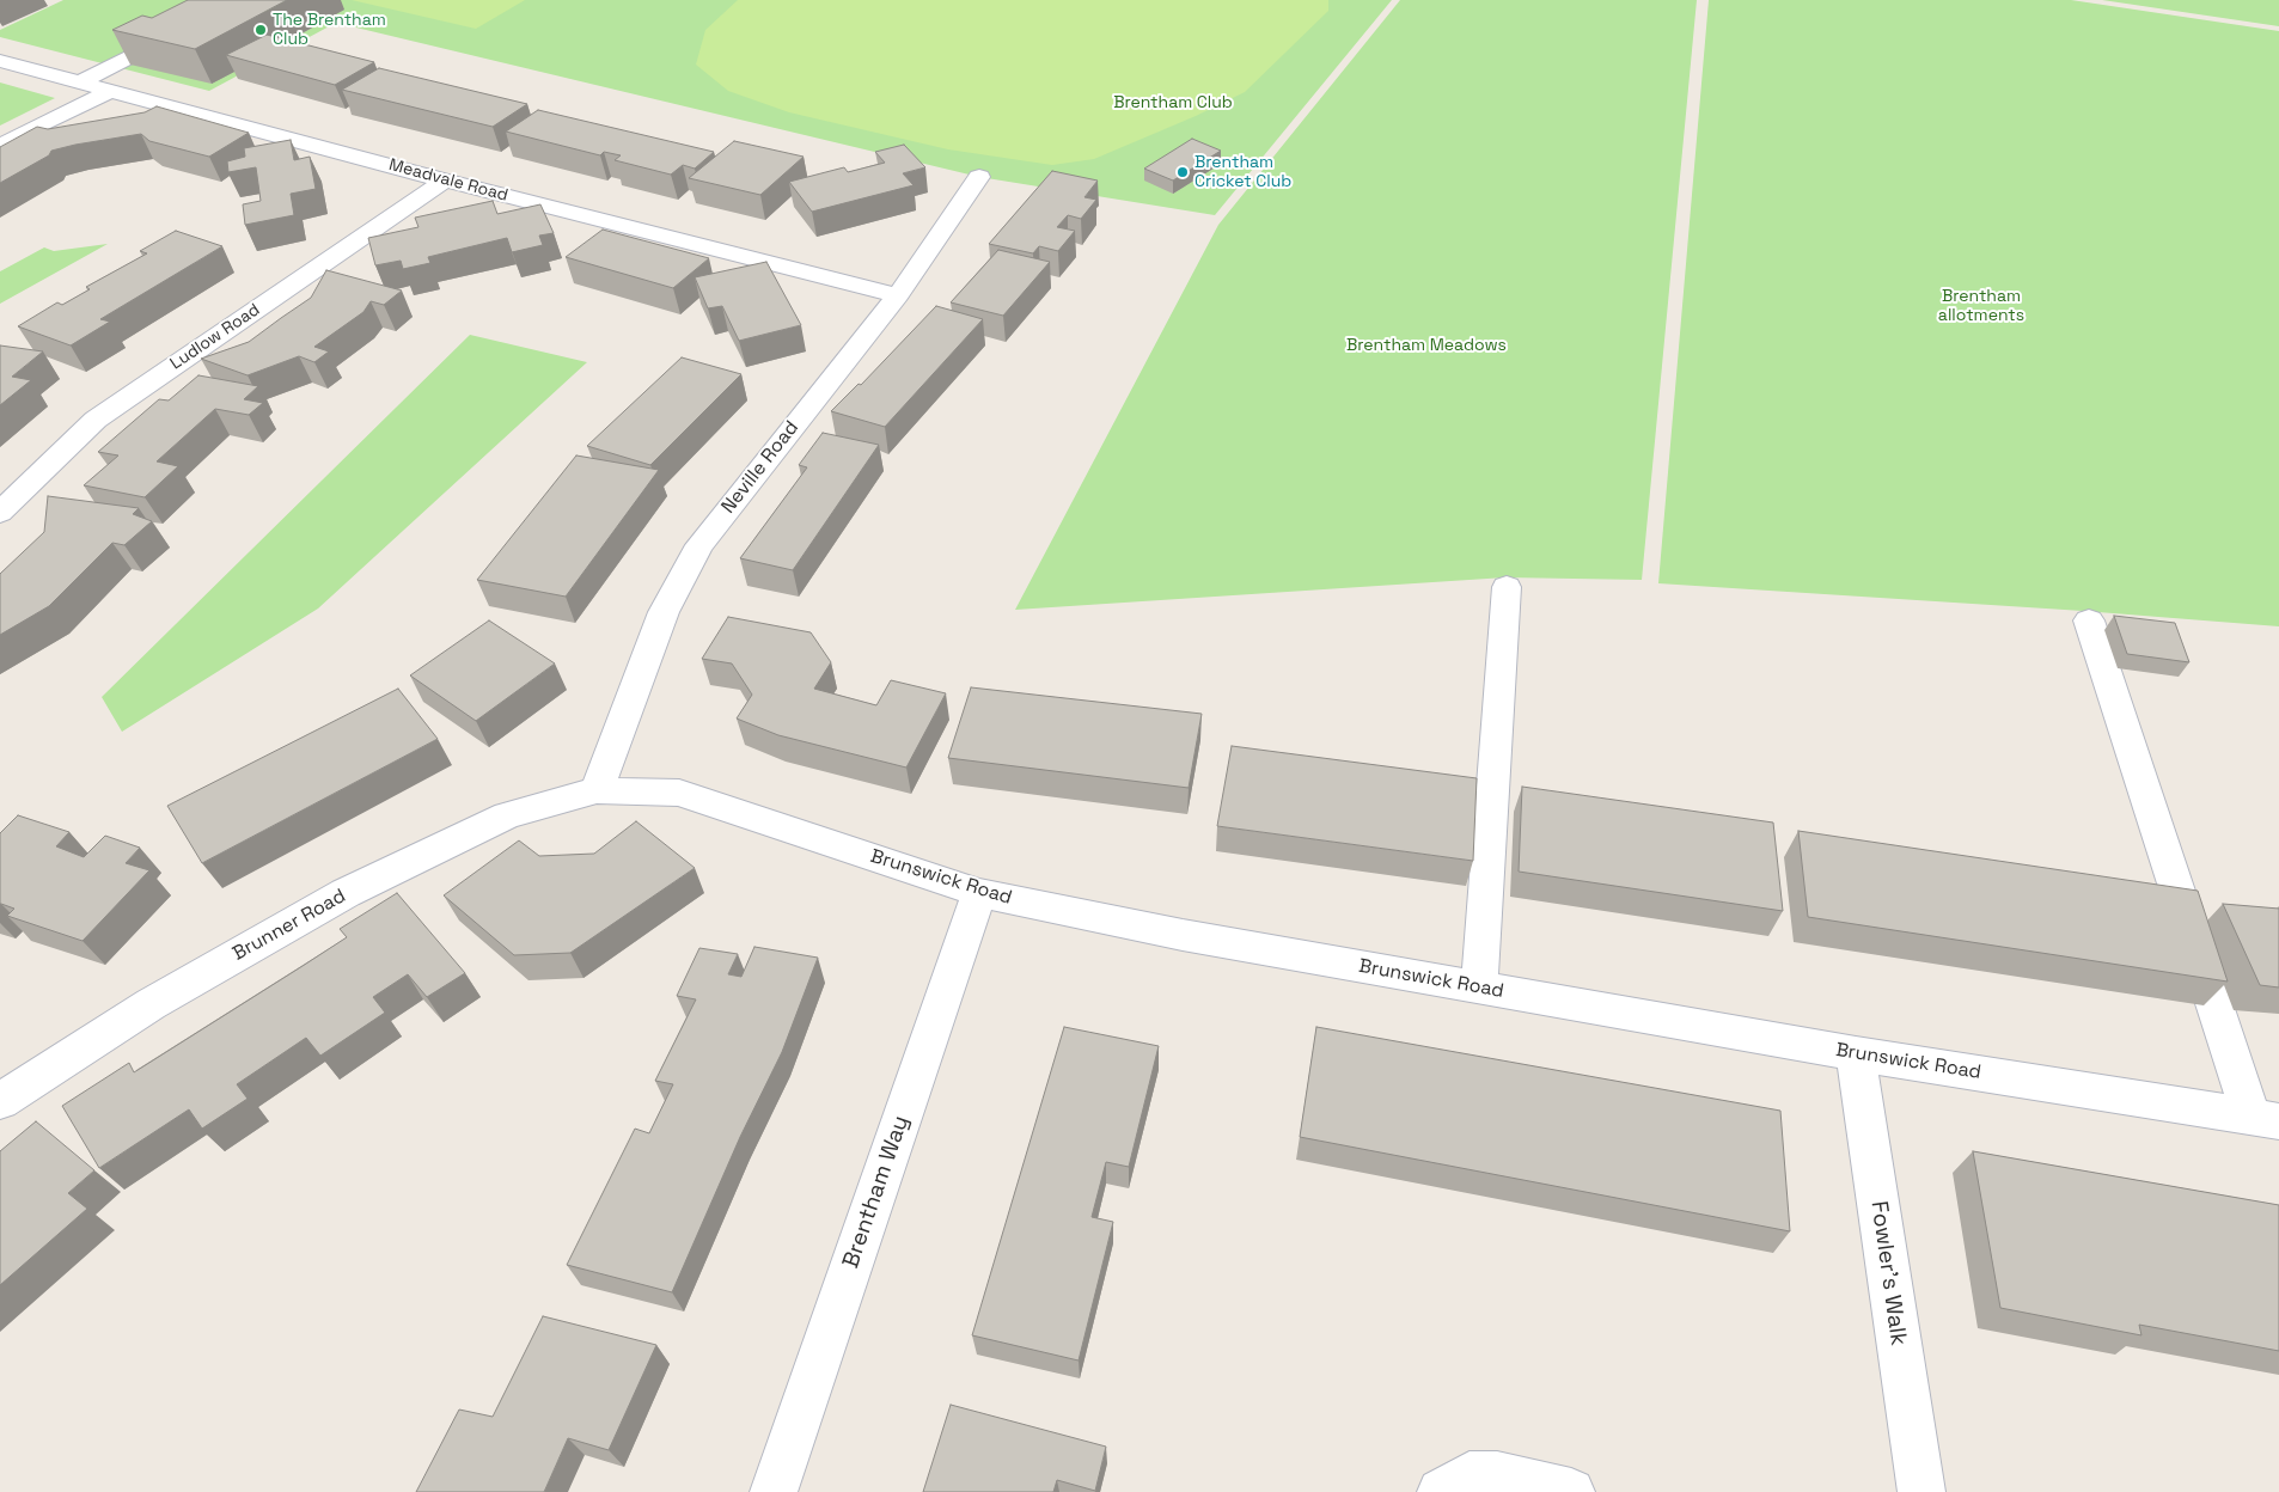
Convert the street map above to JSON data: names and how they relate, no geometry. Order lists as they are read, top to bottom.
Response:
{
  "streets": {
    "street": [
      "Meadvale Road",
      "Ludlow Road",
      "Neville Road",
      "Brunswick Road",
      "Brunner Road",
      "Brentham Way",
      "Fowler's Walk"
    ]
  },
  "crossings": [
    ["Meadvale Road", "Ludlow Road"],
    ["Meadvale Road", "Neville Road"],
    ["Neville Road", "Brunswick Road"],
    ["Neville Road", "Brunner Road"],
    ["Brunswick Road", "Brunner Road"],
    ["Brunswick Road", "Brentham Way"],
    ["Brunswick Road", "Fowler's Walk"]
  ],
  "parks": ["Brentham Club", "Brentham allotments", "Brentham Meadows"],
  "places": ["The Brentham Club", "Brentham Cricket Club"]
}
